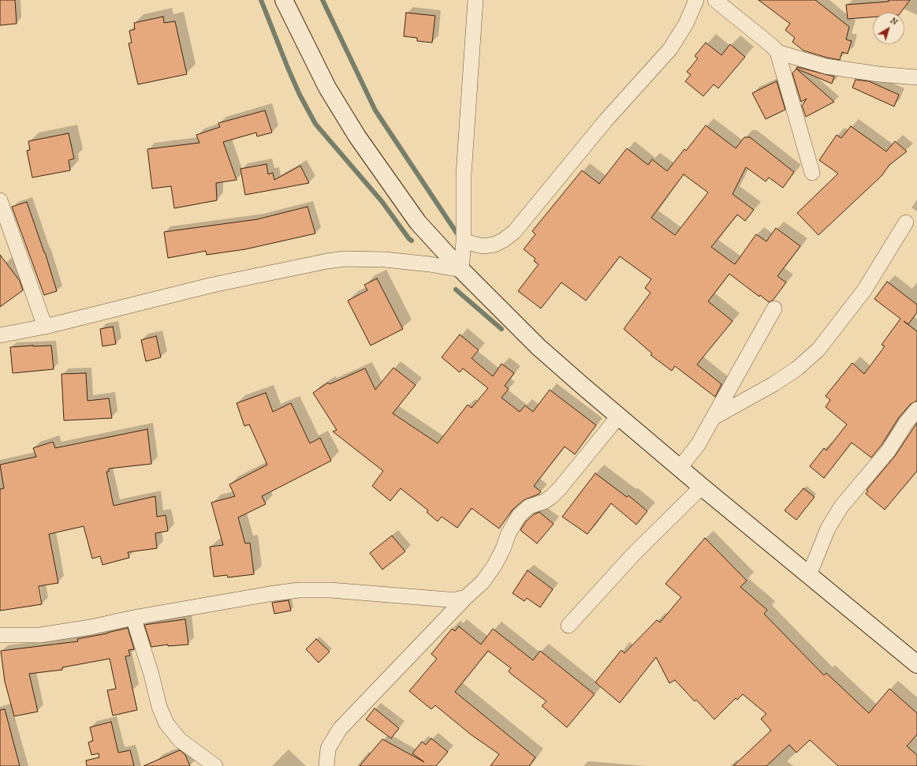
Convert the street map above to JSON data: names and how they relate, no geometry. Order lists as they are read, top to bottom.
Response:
{
  "north": "top right"
}
